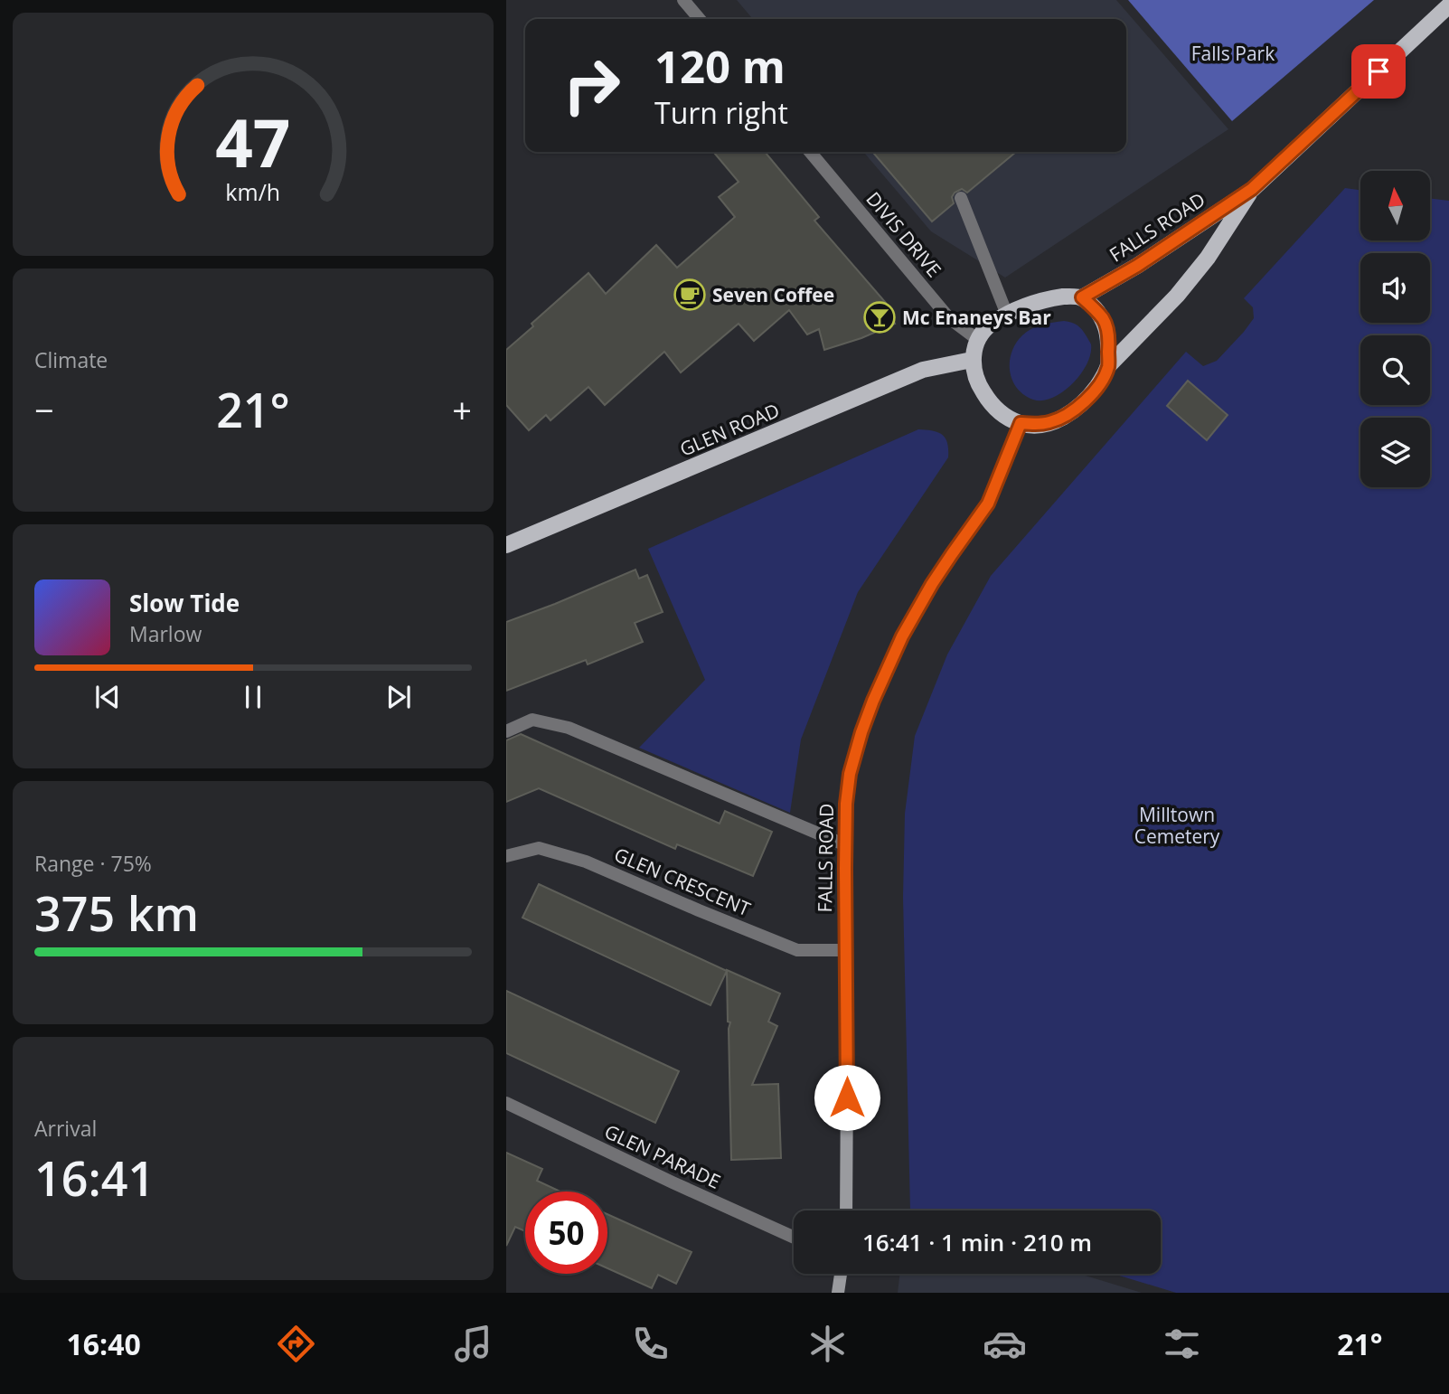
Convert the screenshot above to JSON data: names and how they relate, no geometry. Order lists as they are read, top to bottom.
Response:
{
  "streets": {
    "main road": ["FALLS ROAD", "GLEN ROAD"],
    "street": ["DIVIS DRIVE", "GLEN CRESCENT", "GLEN PARADE"]
  },
  "crossings": [
    ["FALLS ROAD", "DIVIS DRIVE"],
    ["FALLS ROAD", "GLEN ROAD"],
    ["FALLS ROAD", "GLEN CRESCENT"],
    ["DIVIS DRIVE", "GLEN ROAD"]
  ],
  "parks": ["Falls Park", "Milltown Cemetery"],
  "places": {
    "cafe": ["Seven Coffee"],
    "bar": ["Mc Enaneys Bar"]
  },
  "north": "top",
  "page": {
    "turn": ["120 m", "Turn right"],
    "tile": [
      "Climate",
      ["Range · 75%", "375 km"],
      ["Arrival", "16:41"]
    ],
    "heat": ["−", "21°", "+"],
    "song": ["Slow Tide", "Marlow"],
    "limit": "50",
    "trip": "16:41 · 1 min · 210 m",
    "tabs": ["16:40", "21°"],
    "gauge": ["47", "km/h"]
  }
}
